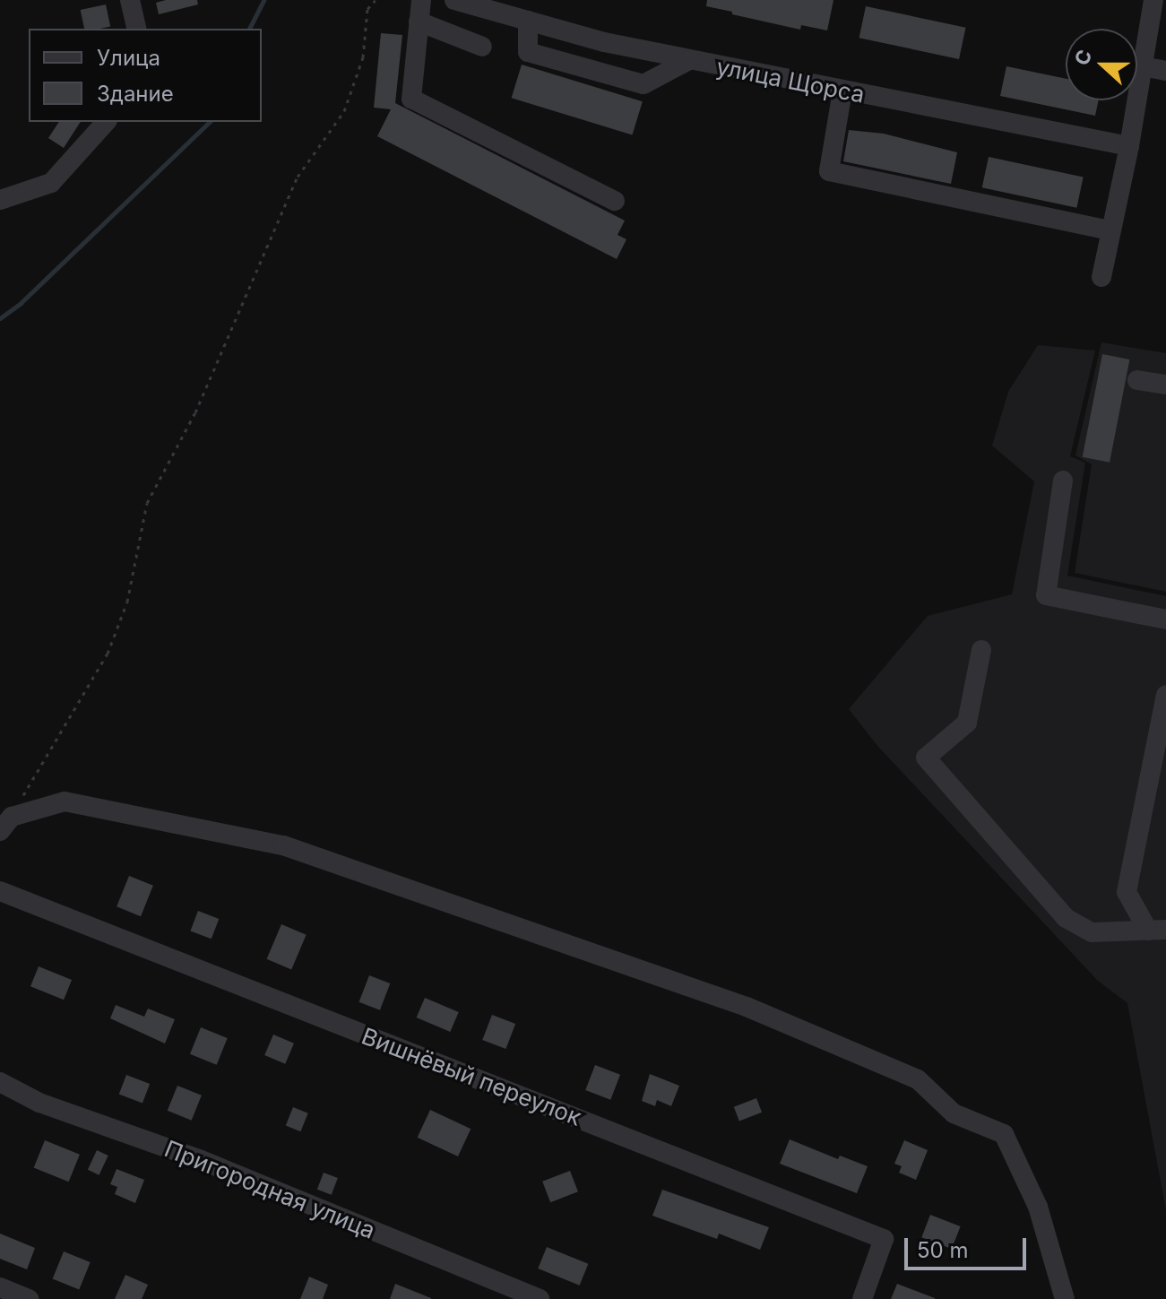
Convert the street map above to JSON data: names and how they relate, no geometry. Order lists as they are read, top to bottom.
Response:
{
  "streets": {
    "street": ["улица Щорса", "Вишнёвый переулок", "Пригородная улица"]
  },
  "legend": ["Улица", "Здание"],
  "scale_bar": "50 m",
  "north": "left"
}
